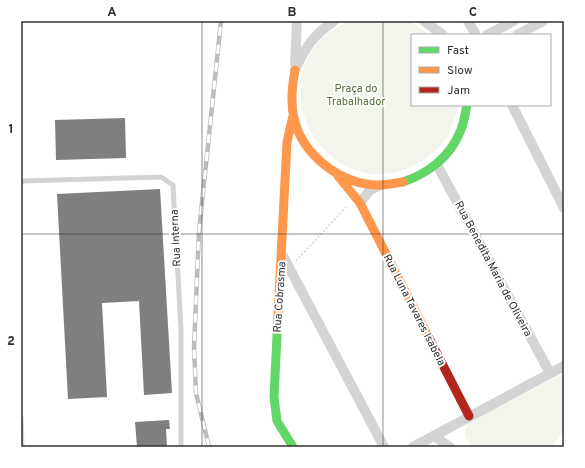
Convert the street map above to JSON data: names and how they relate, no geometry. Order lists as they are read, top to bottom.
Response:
{
  "streets": {
    "street": ["Rua Benedita Maria de Oliveira", "Rua Cobrasma", "Rua Luna Tavares Isabela"],
    "lane": ["Rua Interna"]
  },
  "parks": ["Praça do Trabalhador"],
  "legend": ["Fast", "Slow", "Jam"],
  "grid": {
    "columns": ["A", "B", "C"],
    "rows": ["1", "2"]
  }
}
